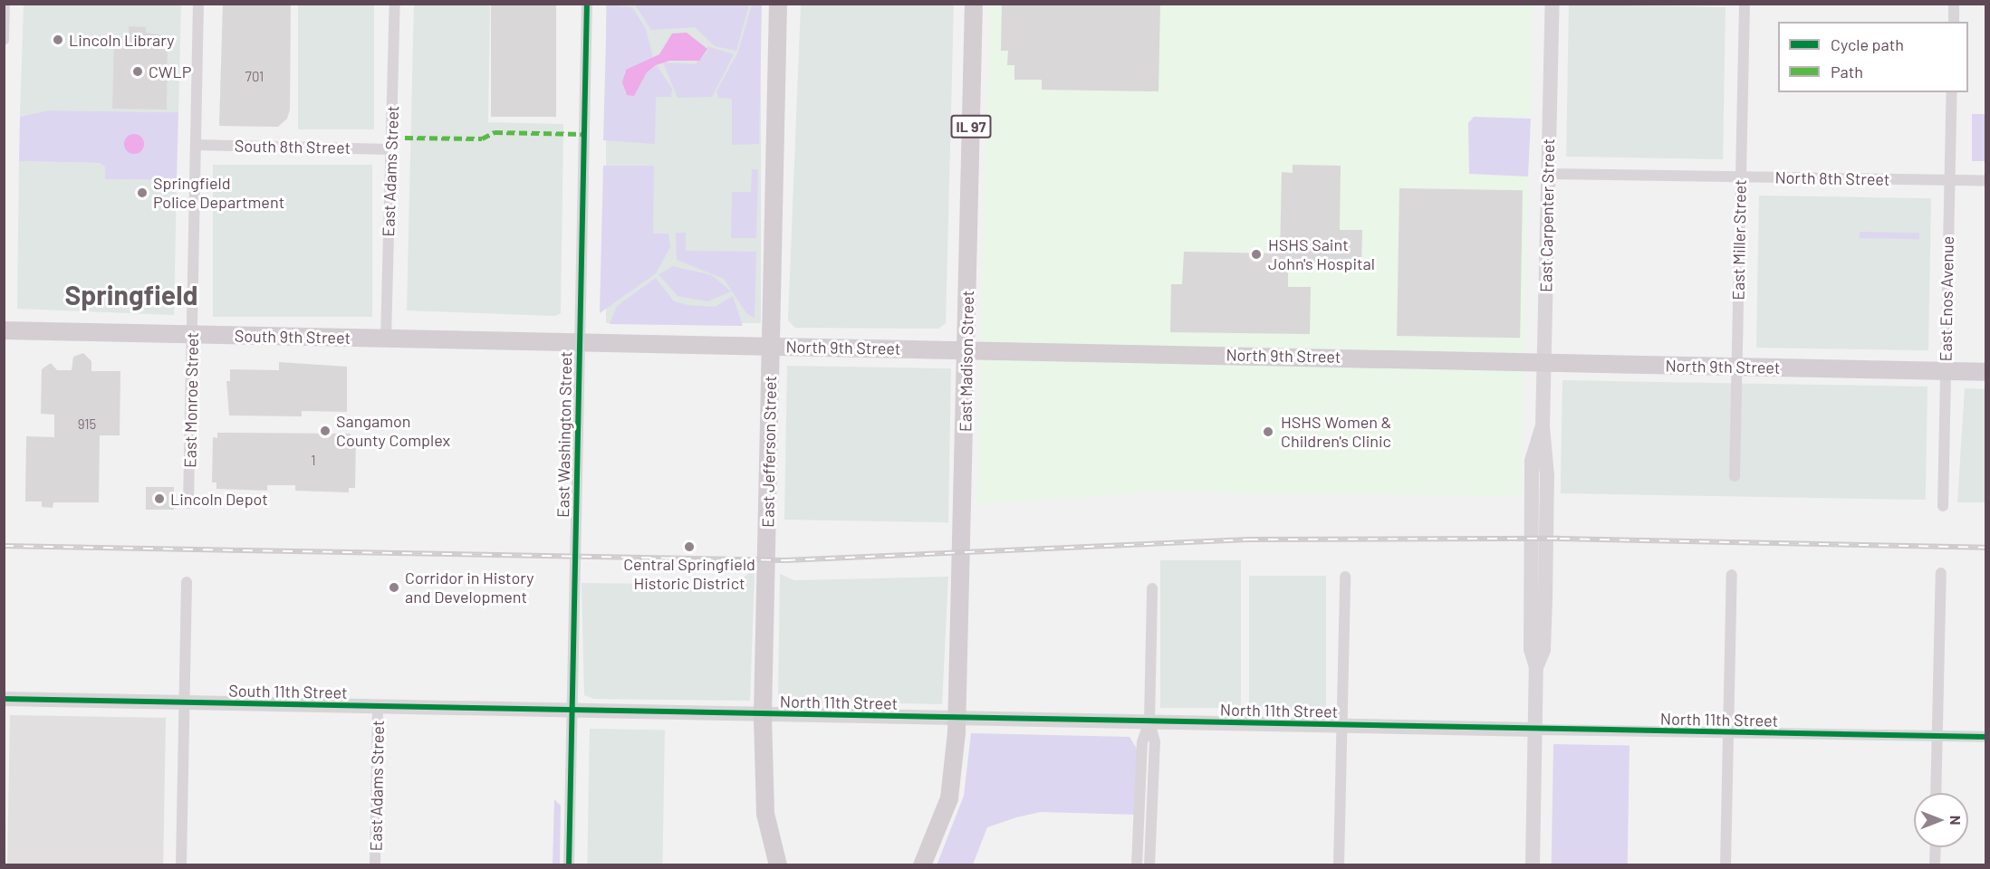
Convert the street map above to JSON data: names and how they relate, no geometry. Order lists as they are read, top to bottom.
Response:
{
  "streets": {
    "main road": [
      "IL 97",
      "South 9th Street",
      "North 9th Street",
      "East Madison Street",
      "East Jefferson Street"
    ],
    "street": [
      "South 8th Street",
      "East Adams Street",
      "North 8th Street",
      "East Carpenter Street",
      "East Miller Street",
      "East Enos Avenue",
      "East Monroe Street",
      "East Washington Street",
      "South 11th Street",
      "North 11th Street"
    ]
  },
  "crossings": [
    ["South 8th Street", "East Adams Street"],
    ["South 8th Street", "East Monroe Street"],
    ["East Adams Street", "South 9th Street"],
    ["East Adams Street", "South 11th Street"],
    ["North 8th Street", "East Carpenter Street"],
    ["North 8th Street", "East Miller Street"],
    ["North 8th Street", "East Enos Avenue"],
    ["East Carpenter Street", "North 9th Street"],
    ["East Carpenter Street", "North 11th Street"],
    ["East Miller Street", "North 9th Street"],
    ["East Enos Avenue", "North 9th Street"],
    ["South 9th Street", "North 9th Street"],
    ["South 9th Street", "East Monroe Street"],
    ["South 9th Street", "East Washington Street"],
    ["North 9th Street", "East Madison Street"],
    ["North 9th Street", "East Washington Street"],
    ["North 9th Street", "East Jefferson Street"],
    ["East Madison Street", "North 11th Street"],
    ["East Washington Street", "South 11th Street"],
    ["East Washington Street", "North 11th Street"],
    ["East Jefferson Street", "North 11th Street"],
    ["South 11th Street", "North 11th Street"]
  ],
  "districts": ["Springfield"],
  "places": [
    "Lincoln Library",
    "CWLP",
    "Springfield Police Department",
    "HSHS Saint John's Hospital",
    "Sangamon County Complex",
    "HSHS Women & Children's Clinic",
    "Lincoln Depot",
    "Central Springfield Historic District",
    "Corridor in History and Development"
  ],
  "house_numbers": ["701", "915", "1"],
  "legend": ["Cycle path", "Path"],
  "north": "right"
}
